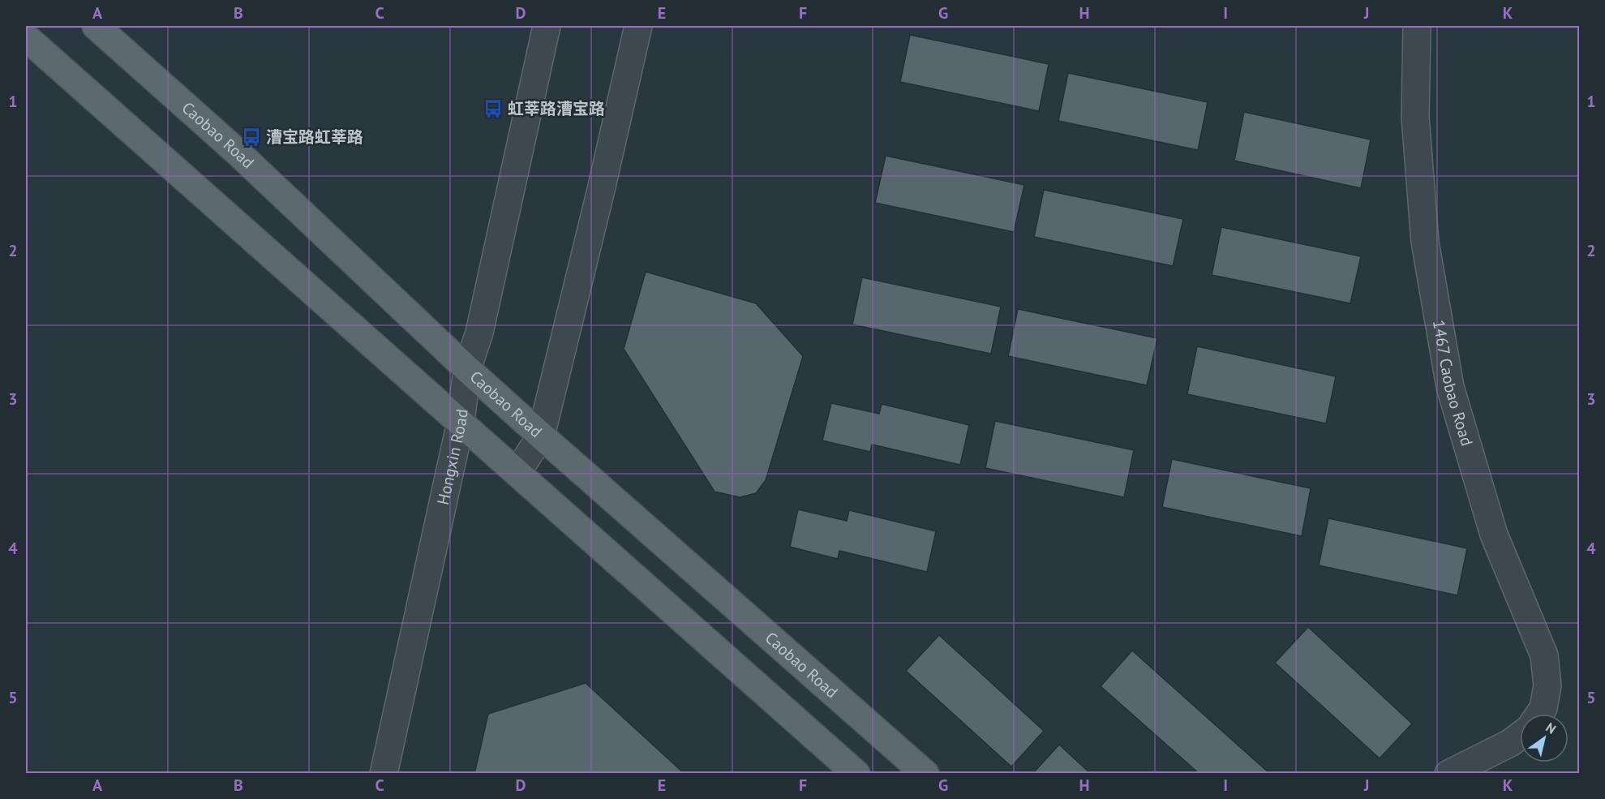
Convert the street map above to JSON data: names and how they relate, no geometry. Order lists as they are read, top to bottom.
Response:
{
  "streets": {
    "main road": ["Caobao Road"],
    "street": ["1467 Caobao Road", "Hongxin Road"]
  },
  "crossings": [
    ["Caobao Road", "Hongxin Road"]
  ],
  "places": {
    "bus stop": ["虹莘路漕宝路", "漕宝路虹莘路"]
  },
  "north": "top right",
  "grid": {
    "columns": [
      "A",
      "B",
      "C",
      "D",
      "E",
      "F",
      "G",
      "H",
      "I",
      "J",
      "K"
    ],
    "rows": [
      "1",
      "2",
      "3",
      "4",
      "5"
    ]
  }
}
